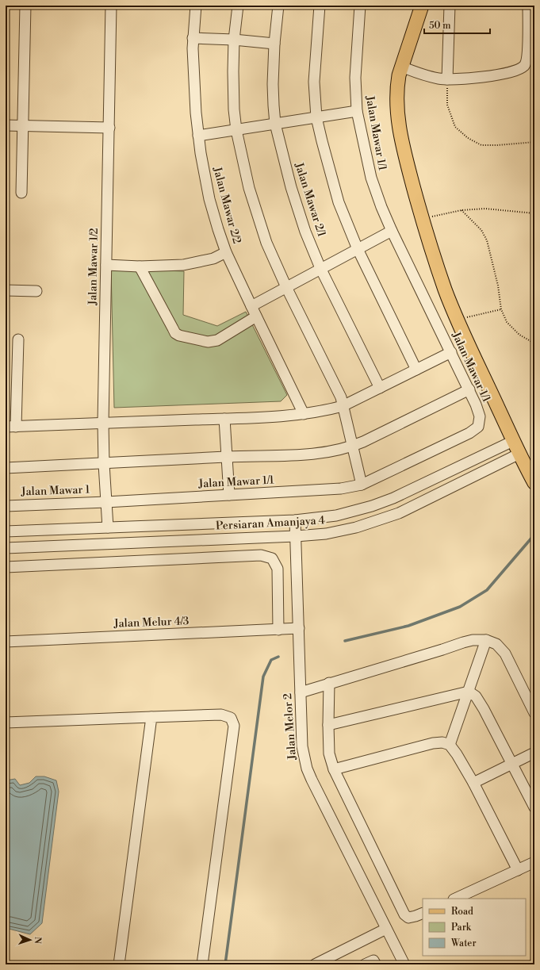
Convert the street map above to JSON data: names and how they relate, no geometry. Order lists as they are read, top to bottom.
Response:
{
  "streets": {
    "street": [
      "Jalan Mawar 1/1",
      "Jalan Mawar 2/1",
      "Jalan Mawar 2/2",
      "Jalan Mawar 1/2",
      "Jalan Mawar 1",
      "Persiaran Amanjaya 4",
      "Jalan Melur 4/3",
      "Jalan Melor 2"
    ]
  },
  "crossings": [
    ["Jalan Mawar 1/1", "Jalan Mawar 1/2"],
    ["Jalan Mawar 1/1", "Jalan Mawar 1"],
    ["Jalan Mawar 1/2", "Jalan Mawar 1"],
    ["Jalan Mawar 1/2", "Persiaran Amanjaya 4"],
    ["Persiaran Amanjaya 4", "Jalan Melor 2"],
    ["Jalan Melur 4/3", "Jalan Melor 2"]
  ],
  "legend": ["Road", "Park", "Water"],
  "scale_bar": "50 m",
  "north": "right"
}
